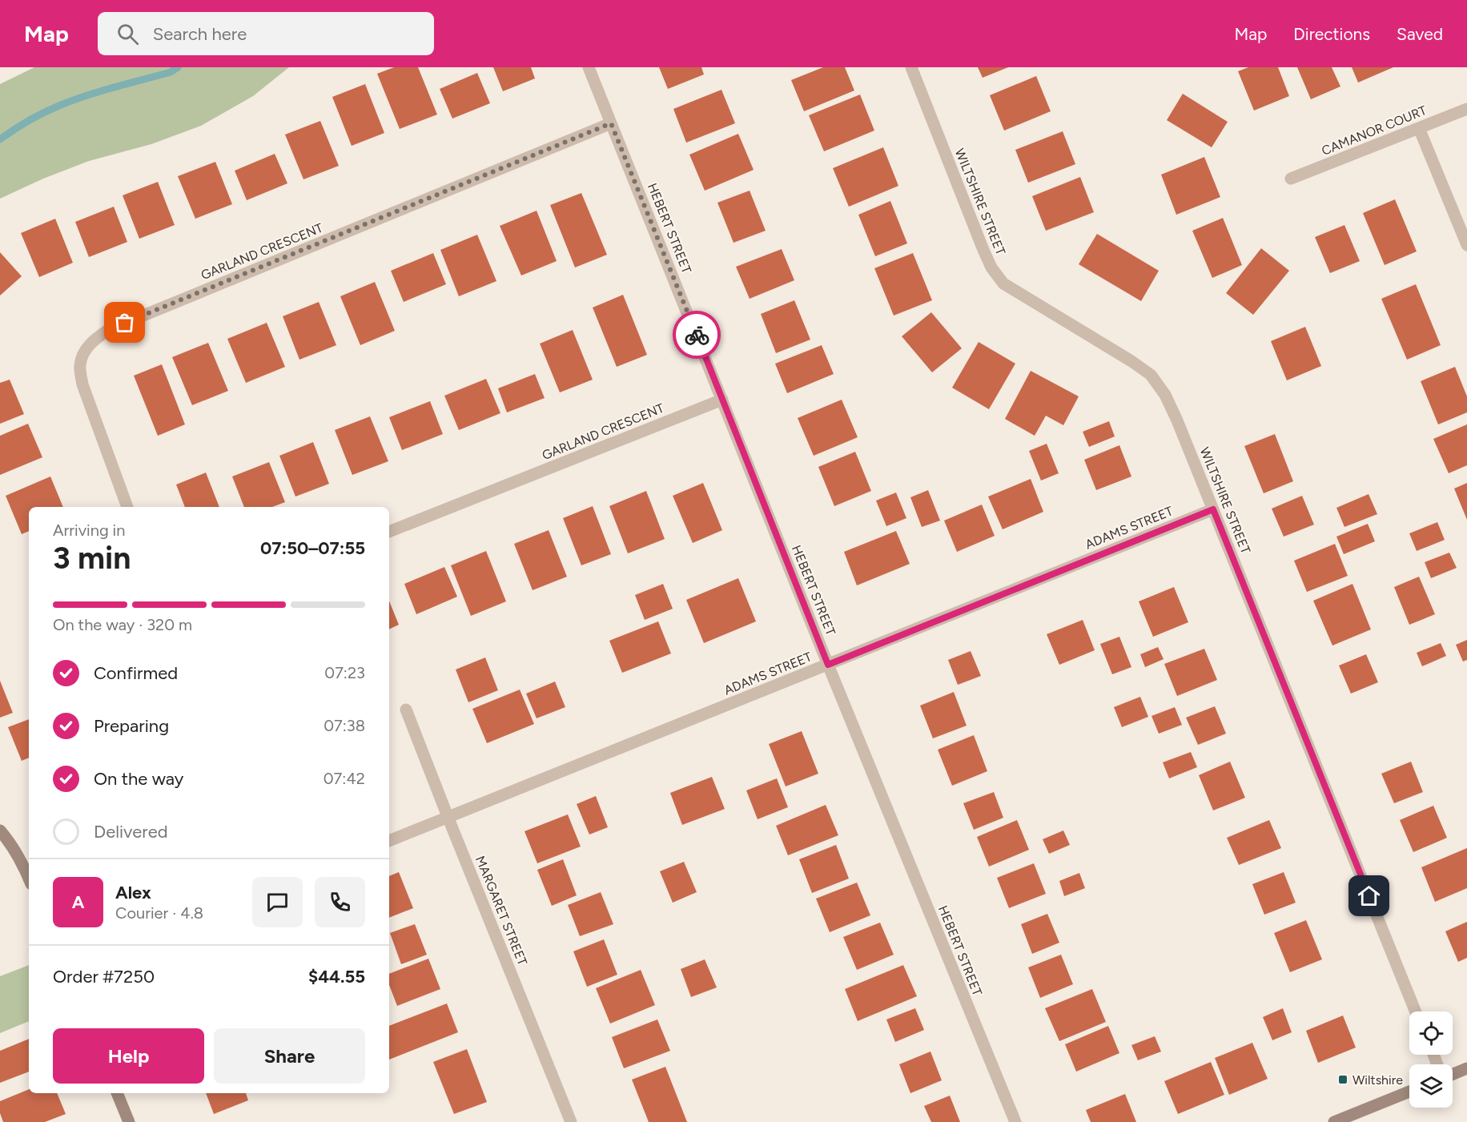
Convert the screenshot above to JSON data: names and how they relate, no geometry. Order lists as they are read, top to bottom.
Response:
{
  "streets": {
    "street": [
      "CAMANOR COURT",
      "WILTSHIRE STREET",
      "HEBERT STREET",
      "GARLAND CRESCENT",
      "ADAMS STREET",
      "MARGARET STREET"
    ]
  },
  "crossings": [
    ["WILTSHIRE STREET", "ADAMS STREET"],
    ["HEBERT STREET", "GARLAND CRESCENT"],
    ["HEBERT STREET", "ADAMS STREET"],
    ["ADAMS STREET", "MARGARET STREET"]
  ],
  "places": {
    "transit": ["Wiltshire"]
  },
  "page": {
    "header": "Map",
    "search": "Search here",
    "nav": ["Map", "Directions", "Saved"],
    "heading": ["3 min", "Arriving in", "07:50–07:55"],
    "panel": [
      "Alex",
      "Courier · 4.8",
      "Order #7250",
      "$44.55"
    ],
    "bar": "On the way · 320 m",
    "list": [
      ["Confirmed", "07:23"],
      ["Preparing", "07:38"],
      ["On the way", "07:42"],
      "Delivered"
    ],
    "round": "A",
    "buttons": ["Help", "Share"]
  }
}
